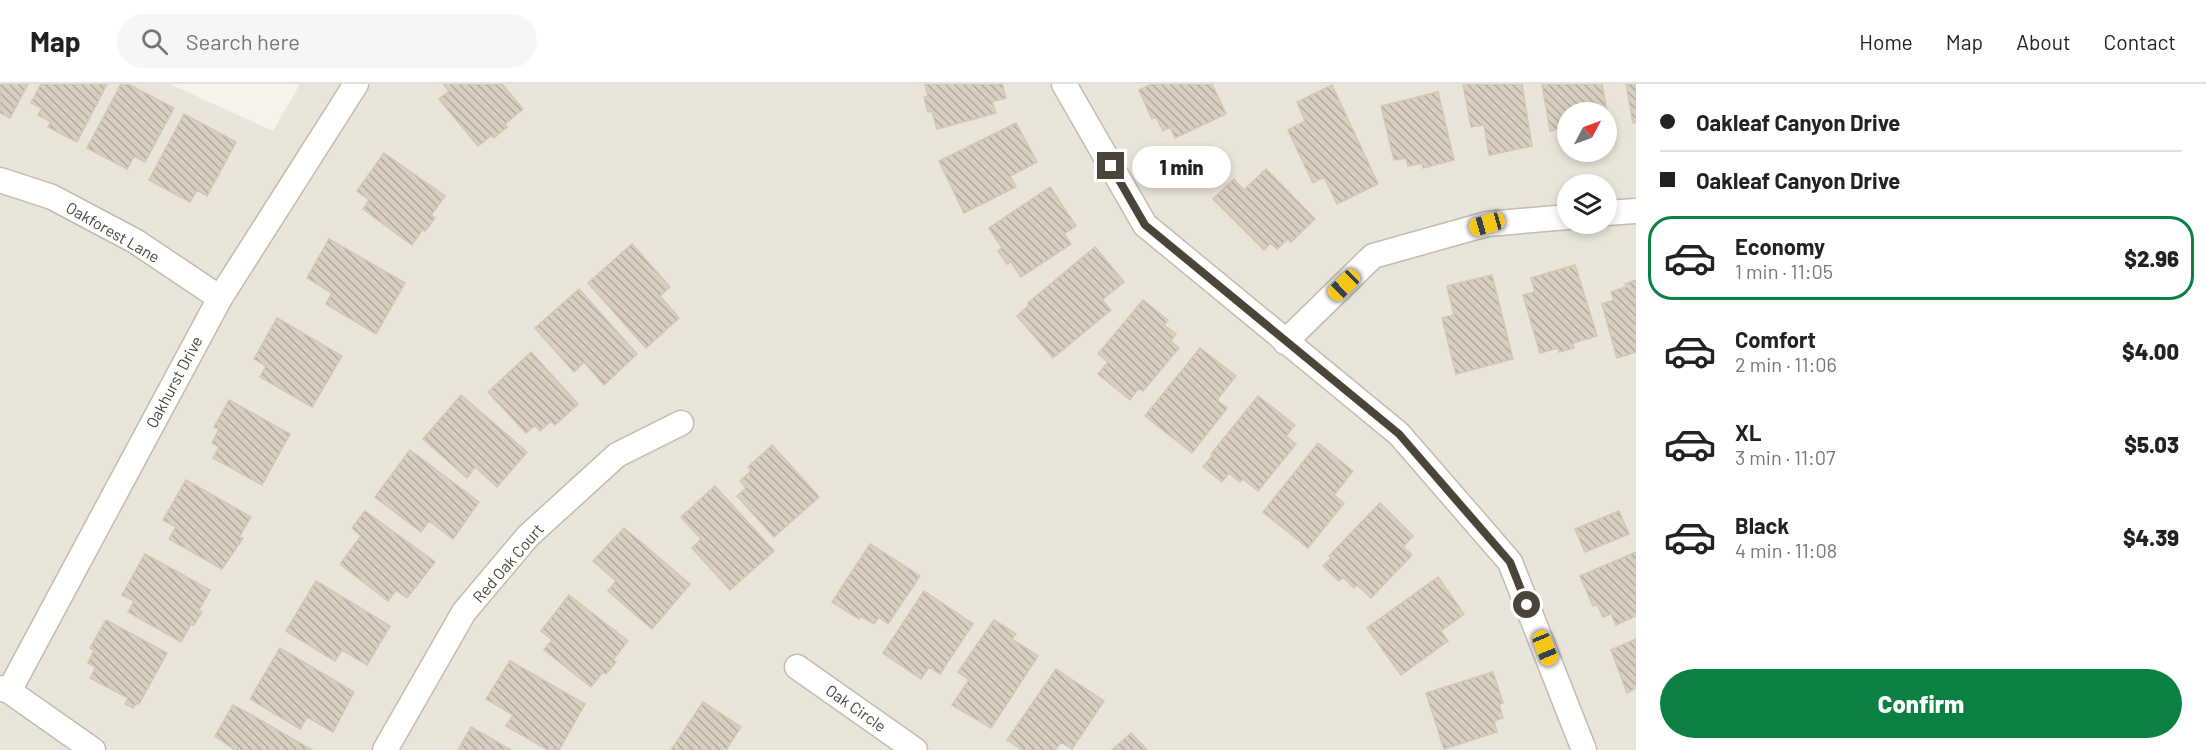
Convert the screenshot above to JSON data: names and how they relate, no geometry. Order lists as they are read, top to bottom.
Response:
{
  "streets": {
    "street": [
      "Oakforest Lane",
      "Oakhurst Drive",
      "Red Oak Court",
      "Oak Circle"
    ]
  },
  "crossings": [
    ["Oakforest Lane", "Oakhurst Drive"]
  ],
  "north": "top right",
  "page": {
    "header": "Map",
    "search": "Search here",
    "nav": [
      "Home",
      "Map",
      "About",
      "Contact"
    ],
    "banner": ["Oakleaf Canyon Drive", "Oakleaf Canyon Drive"],
    "bubble": "1 min",
    "list": [
      {
        "name": "Economy",
        "note": "1 min · 11:05",
        "value": "$2.96"
      },
      {
        "name": "Comfort",
        "note": "2 min · 11:06",
        "value": "$4.00"
      },
      {
        "name": "XL",
        "note": "3 min · 11:07",
        "value": "$5.03"
      },
      {
        "name": "Black",
        "note": "4 min · 11:08",
        "value": "$4.39"
      }
    ],
    "buttons": "Confirm"
  }
}
